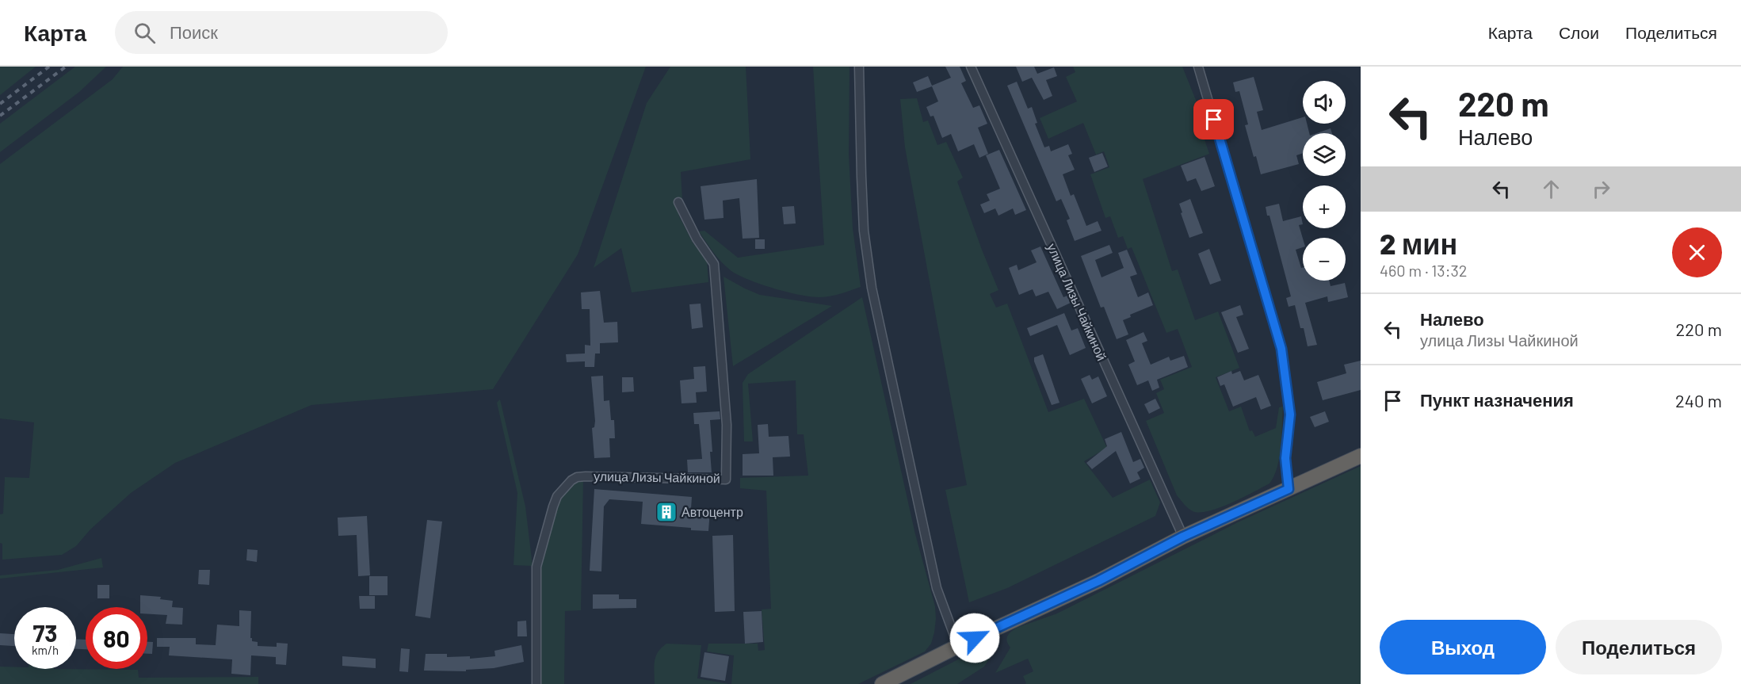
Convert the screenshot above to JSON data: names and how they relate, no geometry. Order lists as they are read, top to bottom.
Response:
{
  "streets": {
    "street": ["улица Лизы Чайкиной"]
  },
  "places": {
    "building": ["Автоцентр"]
  },
  "page": {
    "header": "Карта",
    "search": "Поиск",
    "nav": ["Карта", "Слои", "Поделиться"],
    "turn": ["220 m", "Налево"],
    "map_buttons": ["+", "−"],
    "heading": ["2 мин", "460 m · 13:32"],
    "list": [
      {
        "name": "Налево",
        "note": "улица Лизы Чайкиной",
        "value": "220 m"
      },
      {
        "name": "Пункт назначения",
        "value": "240 m"
      }
    ],
    "speed": "73 km/h",
    "limit": "80",
    "buttons": ["Выход", "Поделиться"]
  }
}
